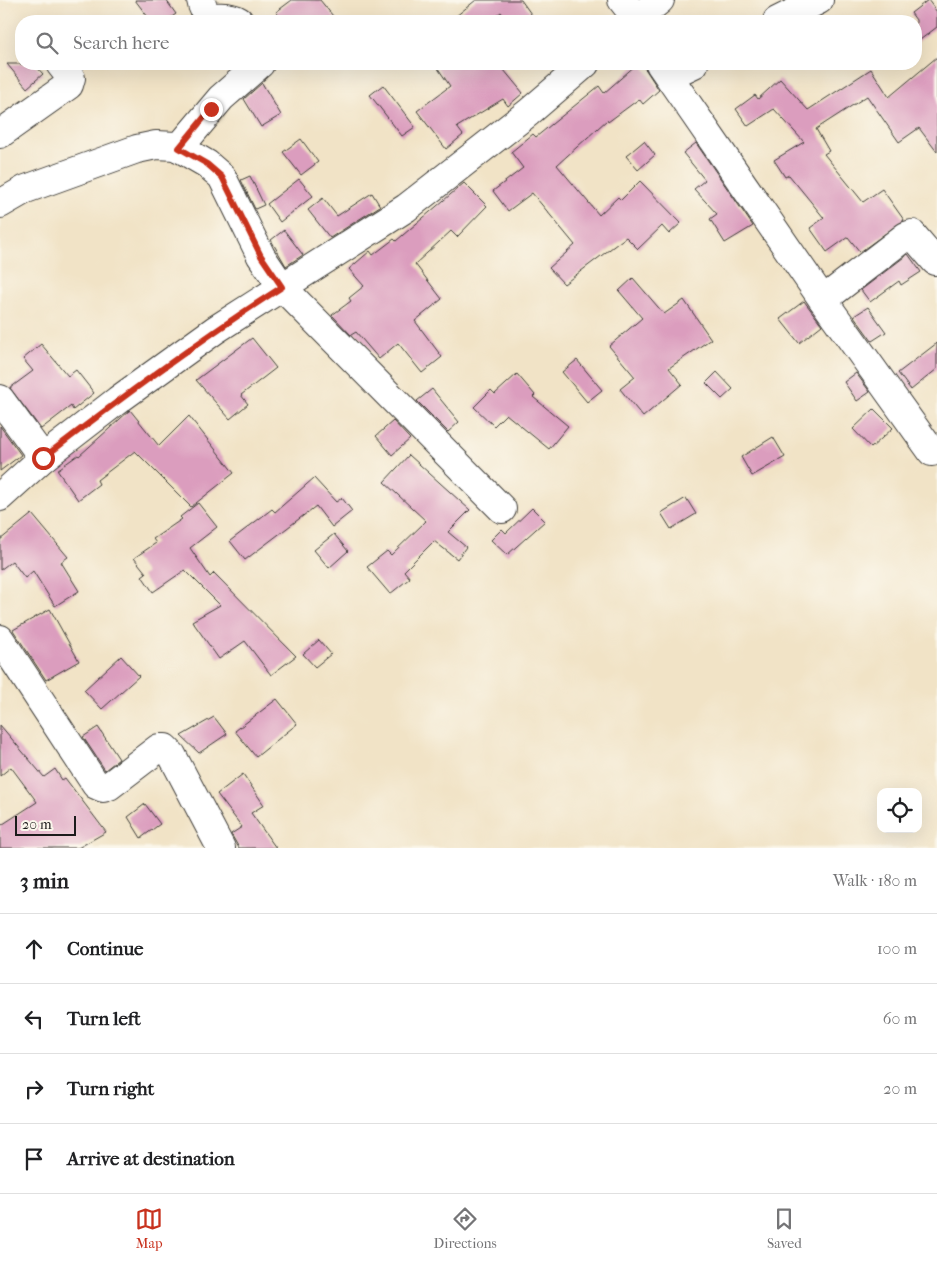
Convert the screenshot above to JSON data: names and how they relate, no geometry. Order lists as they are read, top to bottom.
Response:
{
  "scale_bar": "20 m",
  "page": {
    "search": "Search here",
    "scale": "20 m",
    "heading": ["3 min", "Walk · 180 m"],
    "list": [
      ["Continue", "100 m"],
      ["Turn left", "60 m"],
      ["Turn right", "20 m"],
      "Arrive at destination"
    ],
    "nav": ["Map", "Directions", "Saved"]
  }
}
